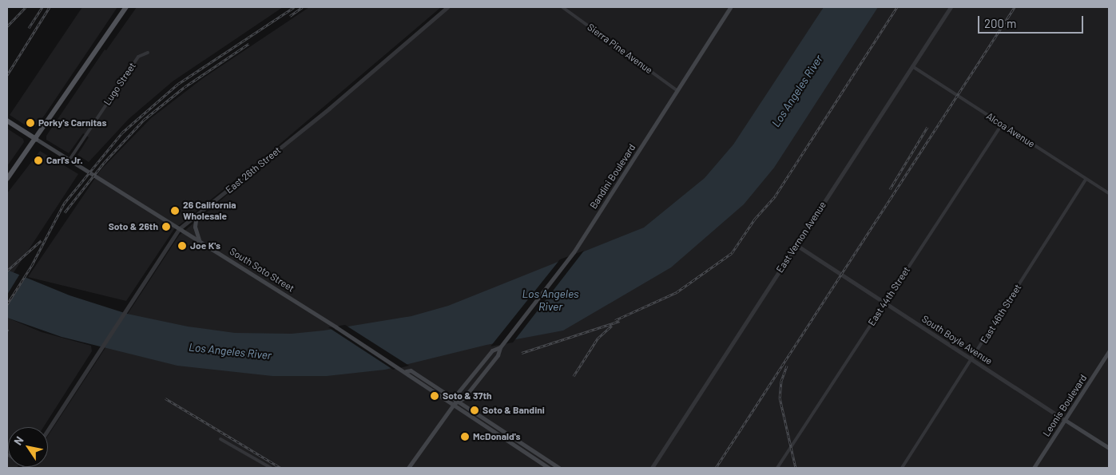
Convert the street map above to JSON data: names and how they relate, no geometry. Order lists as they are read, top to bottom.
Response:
{
  "streets": {
    "main road": [
      "Bandini Boulevard",
      "South Soto Street",
      "South Boyle Avenue",
      "Leonis Boulevard"
    ],
    "street": [
      "Sierra Pine Avenue",
      "Lugo Street",
      "Alcoa Avenue",
      "East 26th Street",
      "East Vernon Avenue",
      "East 44th Street",
      "East 46th Street"
    ]
  },
  "crossings": [
    ["Sierra Pine Avenue", "Bandini Boulevard"],
    ["Lugo Street", "South Soto Street"],
    ["Alcoa Avenue", "East Vernon Avenue"],
    ["Alcoa Avenue", "East 44th Street"],
    ["Alcoa Avenue", "East 46th Street"],
    ["East 26th Street", "South Soto Street"],
    ["Bandini Boulevard", "South Soto Street"],
    ["East Vernon Avenue", "South Boyle Avenue"],
    ["East 44th Street", "South Boyle Avenue"],
    ["East 46th Street", "South Boyle Avenue"],
    ["South Boyle Avenue", "Leonis Boulevard"]
  ],
  "water": ["Los Angeles River"],
  "places": [
    "Porky's Carnitas",
    "Carl's Jr.",
    "26 California Wholesale",
    "Soto & 26th",
    "Joe K's",
    "Soto & 37th",
    "Soto & Bandini",
    "McDonald's"
  ],
  "scale_bar": "200 m",
  "north": "top left"
}
